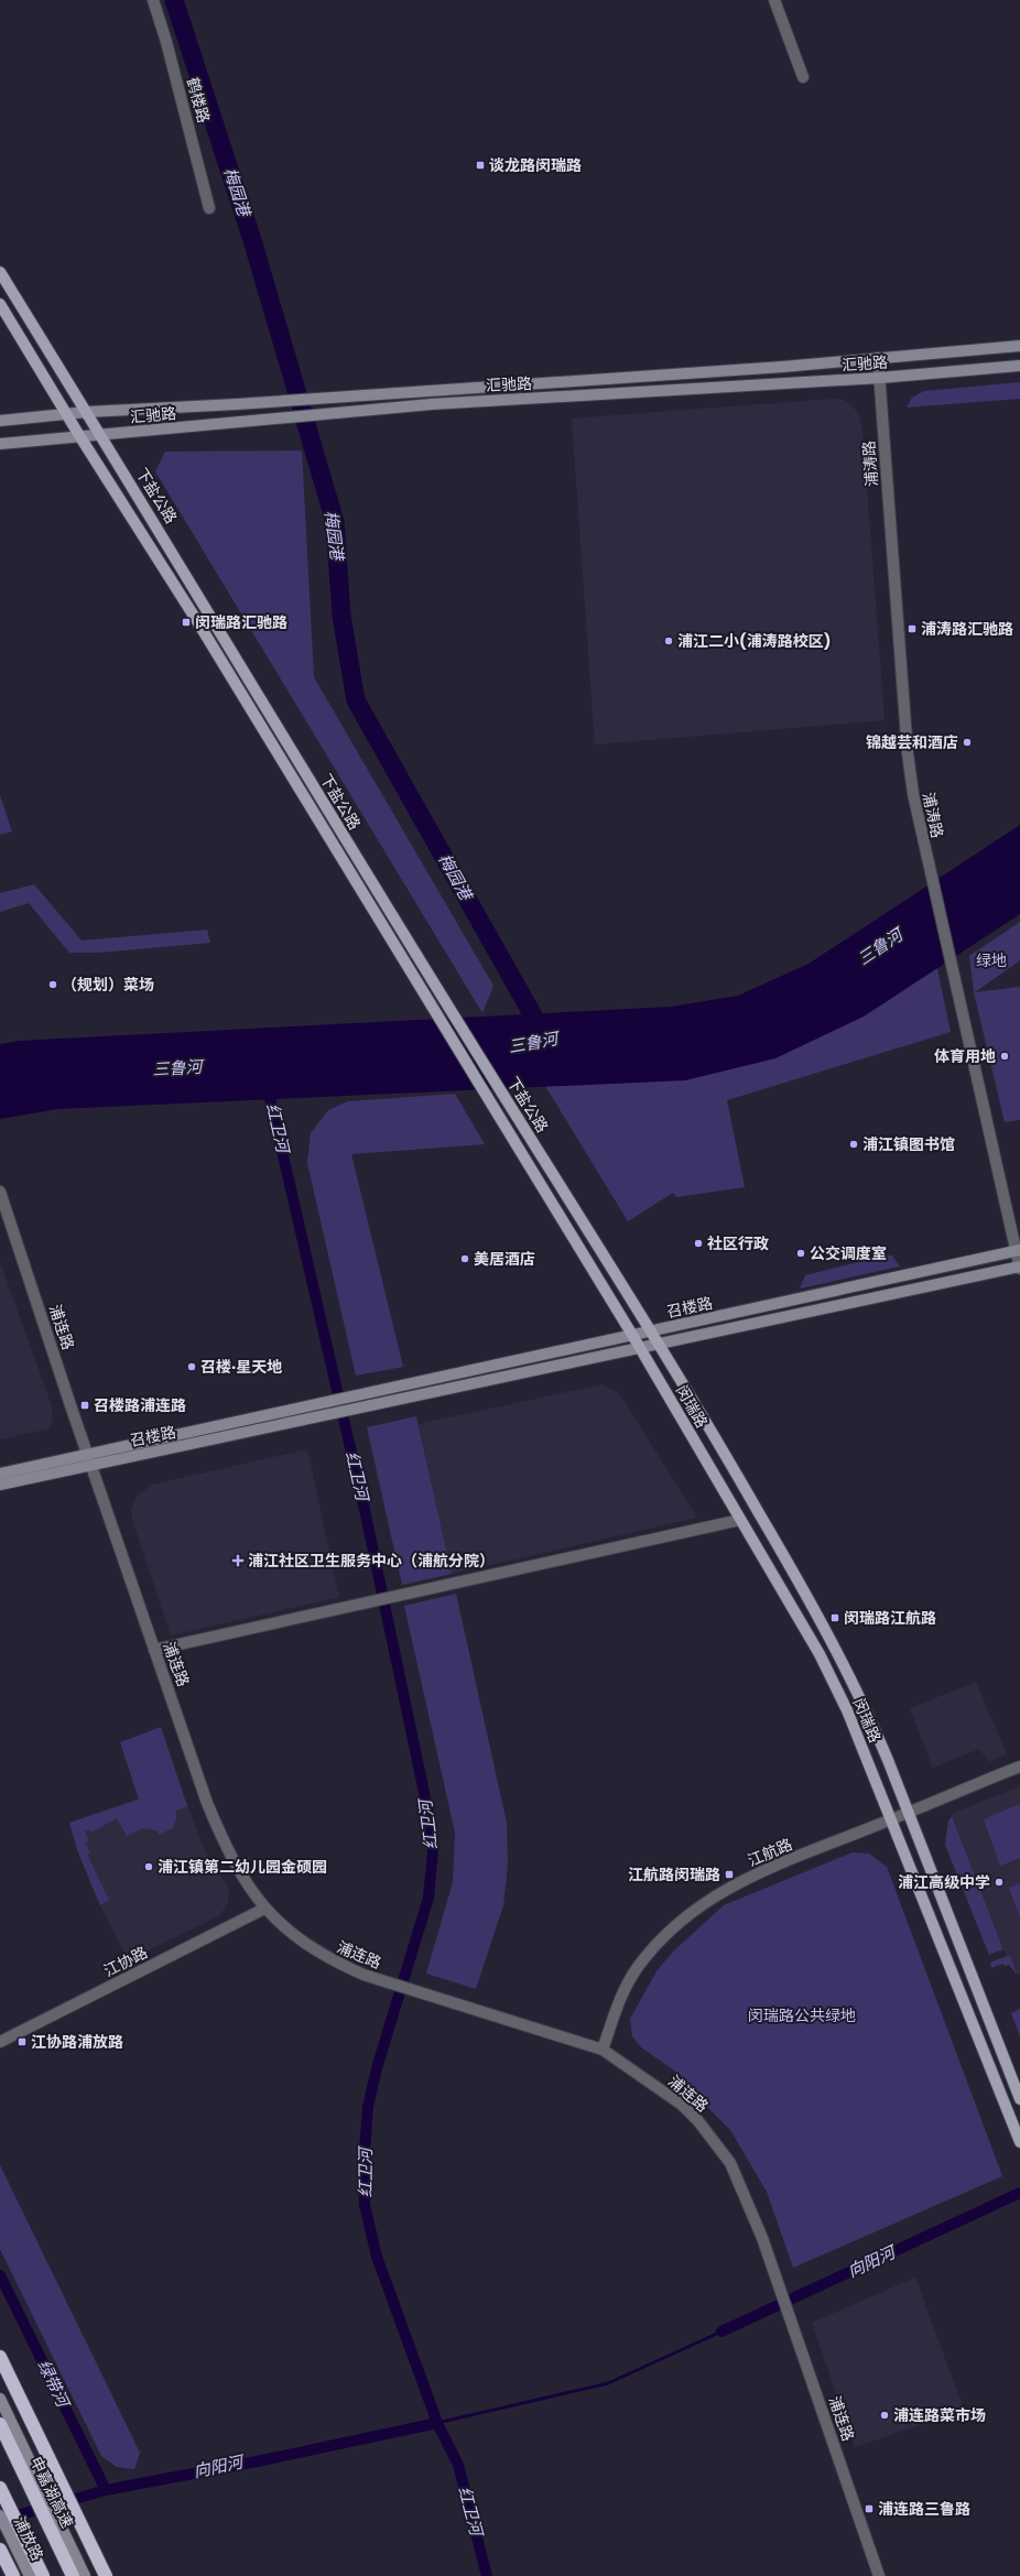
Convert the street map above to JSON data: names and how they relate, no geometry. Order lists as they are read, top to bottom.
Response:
{
  "streets": {
    "highway": ["申嘉湖高速"],
    "main road": ["下盐公路", "闵瑞路"],
    "street": [
      "鹤楼路",
      "汇驰路",
      "浦涛路",
      "召楼路",
      "浦连路",
      "江航路",
      "江协路",
      "浦放路"
    ]
  },
  "crossings": [
    ["汇驰路", "浦涛路"],
    ["汇驰路", "下盐公路"],
    ["浦涛路", "召楼路"],
    ["下盐公路", "召楼路"],
    ["下盐公路", "闵瑞路"],
    ["召楼路", "浦连路"],
    ["召楼路", "闵瑞路"],
    ["浦连路", "江航路"],
    ["浦连路", "江协路"],
    ["闵瑞路", "江航路"]
  ],
  "water": [
    "梅园港",
    "三鲁河",
    "红卫河",
    "向阳河",
    "绿带河"
  ],
  "parks": ["绿地", "闵瑞路公共绿地"],
  "places": {
    "transit": [
      "谈龙路闵瑞路",
      "闵瑞路汇驰路",
      "浦涛路汇驰路",
      "召楼路浦连路",
      "闵瑞路江航路",
      "江航路闵瑞路",
      "江协路浦放路",
      "浦连路三鲁路"
    ],
    "other": [
      "浦江二小(浦涛路校区)",
      "锦越芸和酒店",
      "（规划）菜场",
      "体育用地",
      "浦江镇图书馆",
      "社区行政",
      "公交调度室",
      "美居酒店",
      "召楼·星天地",
      "浦江镇第二幼儿园金硕园",
      "浦江高级中学",
      "浦连路菜市场"
    ],
    "health": ["浦江社区卫生服务中心（浦航分院）"]
  }
}
